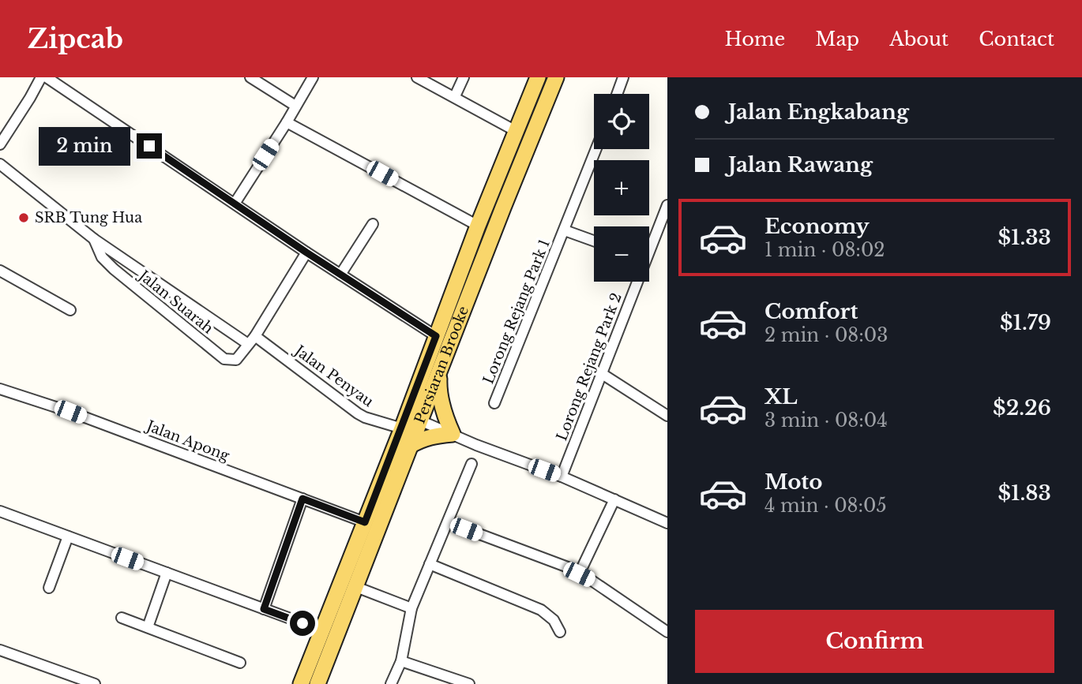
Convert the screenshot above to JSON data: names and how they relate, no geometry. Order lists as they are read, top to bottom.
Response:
{
  "streets": {
    "main road": ["Persiaran Brooke"],
    "street": [
      "Jalan Suarah",
      "Lorong Rejang Park 1",
      "Lorong Rejang Park 2",
      "Jalan Penyau",
      "Jalan Apong"
    ]
  },
  "crossings": [
    ["Jalan Suarah", "Jalan Penyau"],
    ["Persiaran Brooke", "Jalan Penyau"],
    ["Persiaran Brooke", "Jalan Apong"],
    ["Lorong Rejang Park 2", "Jalan Penyau"]
  ],
  "places": ["SRB Tung Hua"],
  "page": {
    "header": "Zipcab",
    "nav": [
      "Home",
      "Map",
      "About",
      "Contact"
    ],
    "banner": ["Jalan Engkabang", "Jalan Rawang"],
    "map_buttons": ["+", "−"],
    "bubble": "2 min",
    "list": [
      {
        "name": "Economy",
        "note": "1 min · 08:02",
        "value": "$1.33"
      },
      {
        "name": "Comfort",
        "note": "2 min · 08:03",
        "value": "$1.79"
      },
      {
        "name": "XL",
        "note": "3 min · 08:04",
        "value": "$2.26"
      },
      {
        "name": "Moto",
        "note": "4 min · 08:05",
        "value": "$1.83"
      }
    ],
    "buttons": "Confirm"
  }
}
